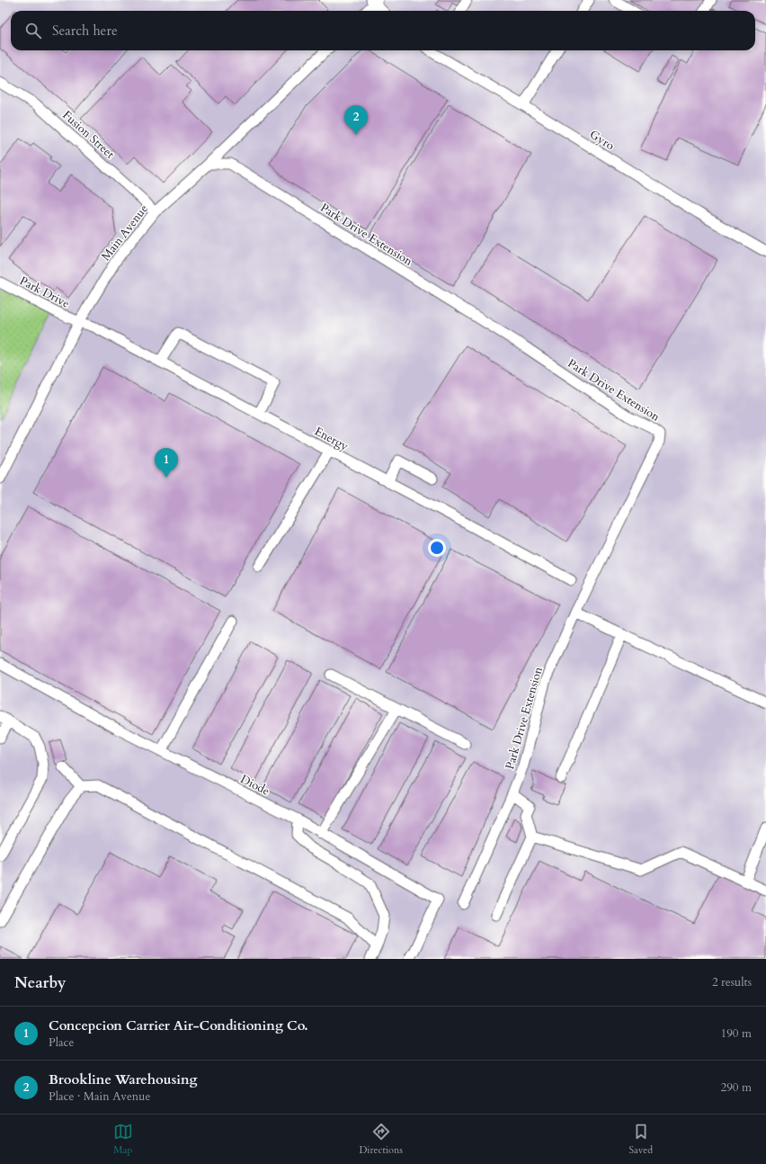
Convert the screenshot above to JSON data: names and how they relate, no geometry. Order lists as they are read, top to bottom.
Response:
{
  "streets": {
    "street": [
      "Fusion Street",
      "Gyro",
      "Main Avenue",
      "Park Drive Extension",
      "Park Drive",
      "Energy",
      "Diode"
    ]
  },
  "crossings": [
    ["Fusion Street", "Main Avenue"],
    ["Main Avenue", "Park Drive Extension"],
    ["Main Avenue", "Park Drive"],
    ["Main Avenue", "Energy"],
    ["Park Drive", "Energy"]
  ],
  "page": {
    "search": "Search here",
    "pins": ["2", "1"],
    "heading": ["Nearby", "2 results"],
    "list": [
      {
        "mark": "1",
        "name": "Concepcion Carrier Air-Conditioning Co.",
        "note": "Place",
        "value": "190 m"
      },
      {
        "mark": "2",
        "name": "Brookline Warehousing",
        "note": "Place · Main Avenue",
        "value": "290 m"
      }
    ],
    "nav": ["Map", "Directions", "Saved"]
  }
}
